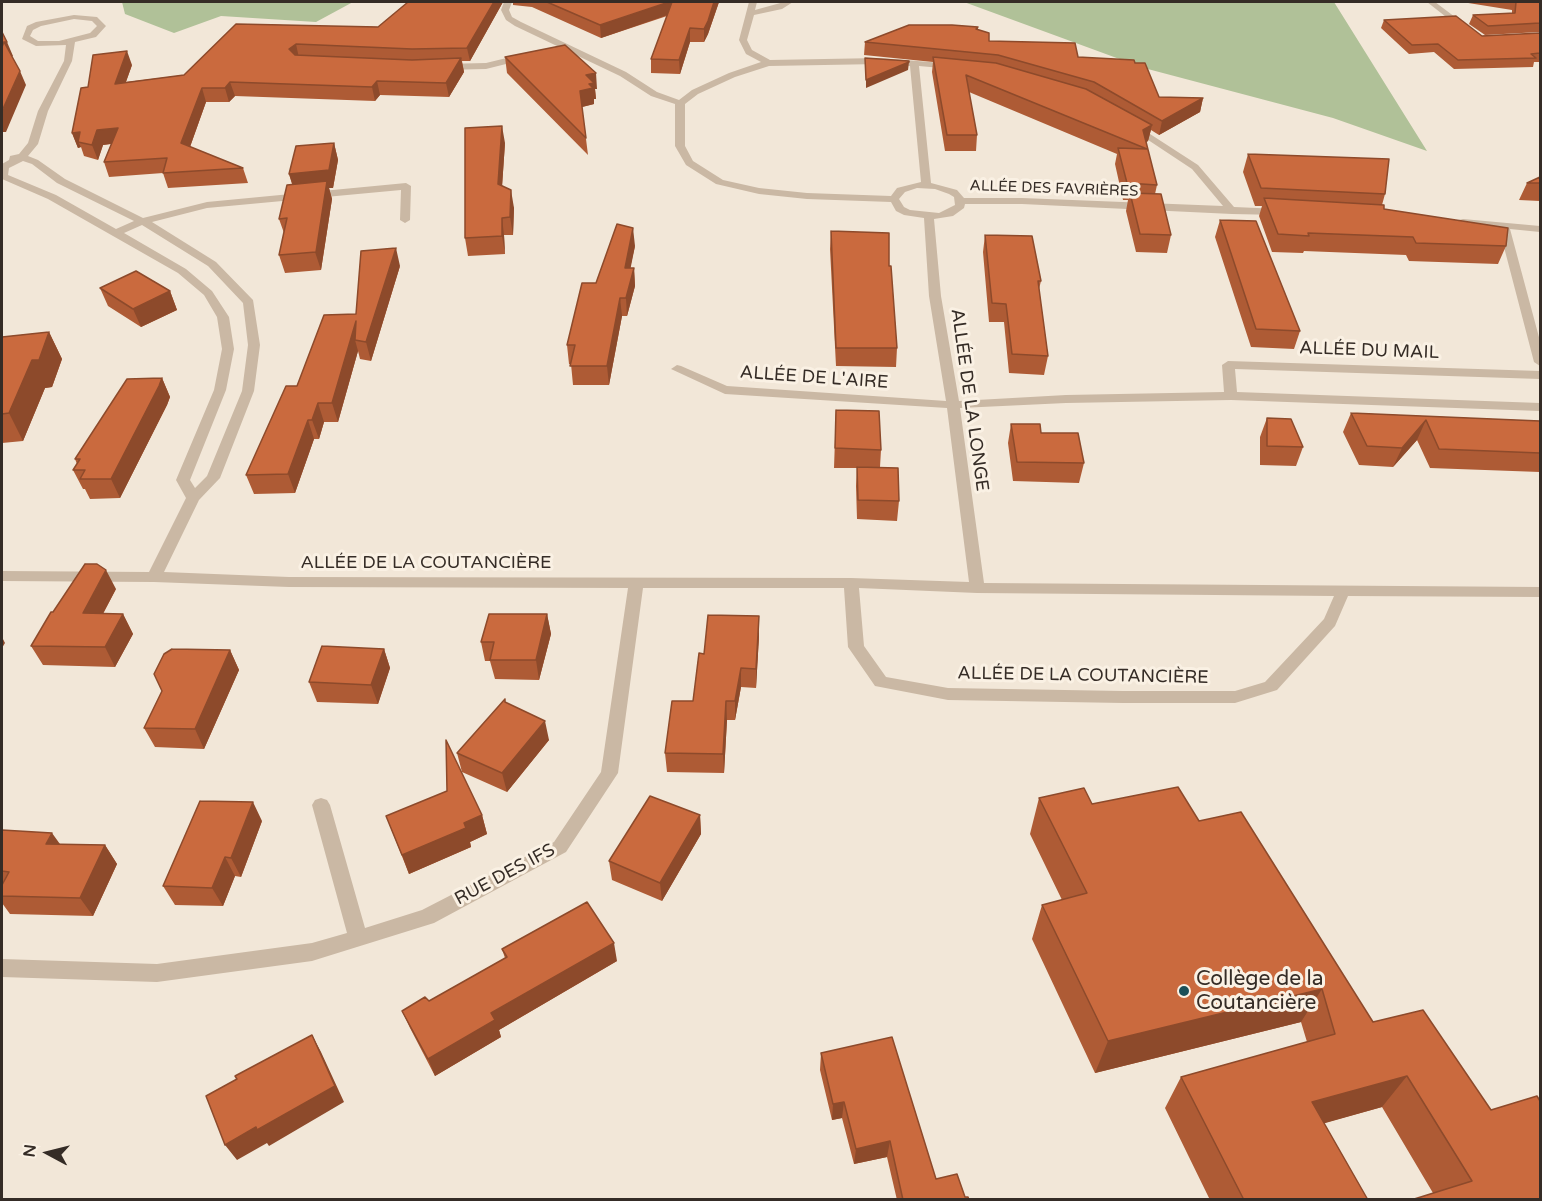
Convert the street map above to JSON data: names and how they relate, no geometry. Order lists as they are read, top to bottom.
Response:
{
  "streets": {
    "street": [
      "ALLÉE DES FAVRIÈRES",
      "ALLÉE DU MAIL",
      "ALLÉE DE L'AIRE",
      "ALLÉE DE LA LONGE",
      "ALLÉE DE LA COUTANCIÈRE",
      "RUE DES IFS"
    ]
  },
  "crossings": [
    ["ALLÉE DE L'AIRE", "ALLÉE DE LA LONGE"],
    ["ALLÉE DE LA LONGE", "ALLÉE DE LA COUTANCIÈRE"],
    ["ALLÉE DE LA COUTANCIÈRE", "RUE DES IFS"]
  ],
  "places": ["Collège de la Coutancière"],
  "north": "left"
}
